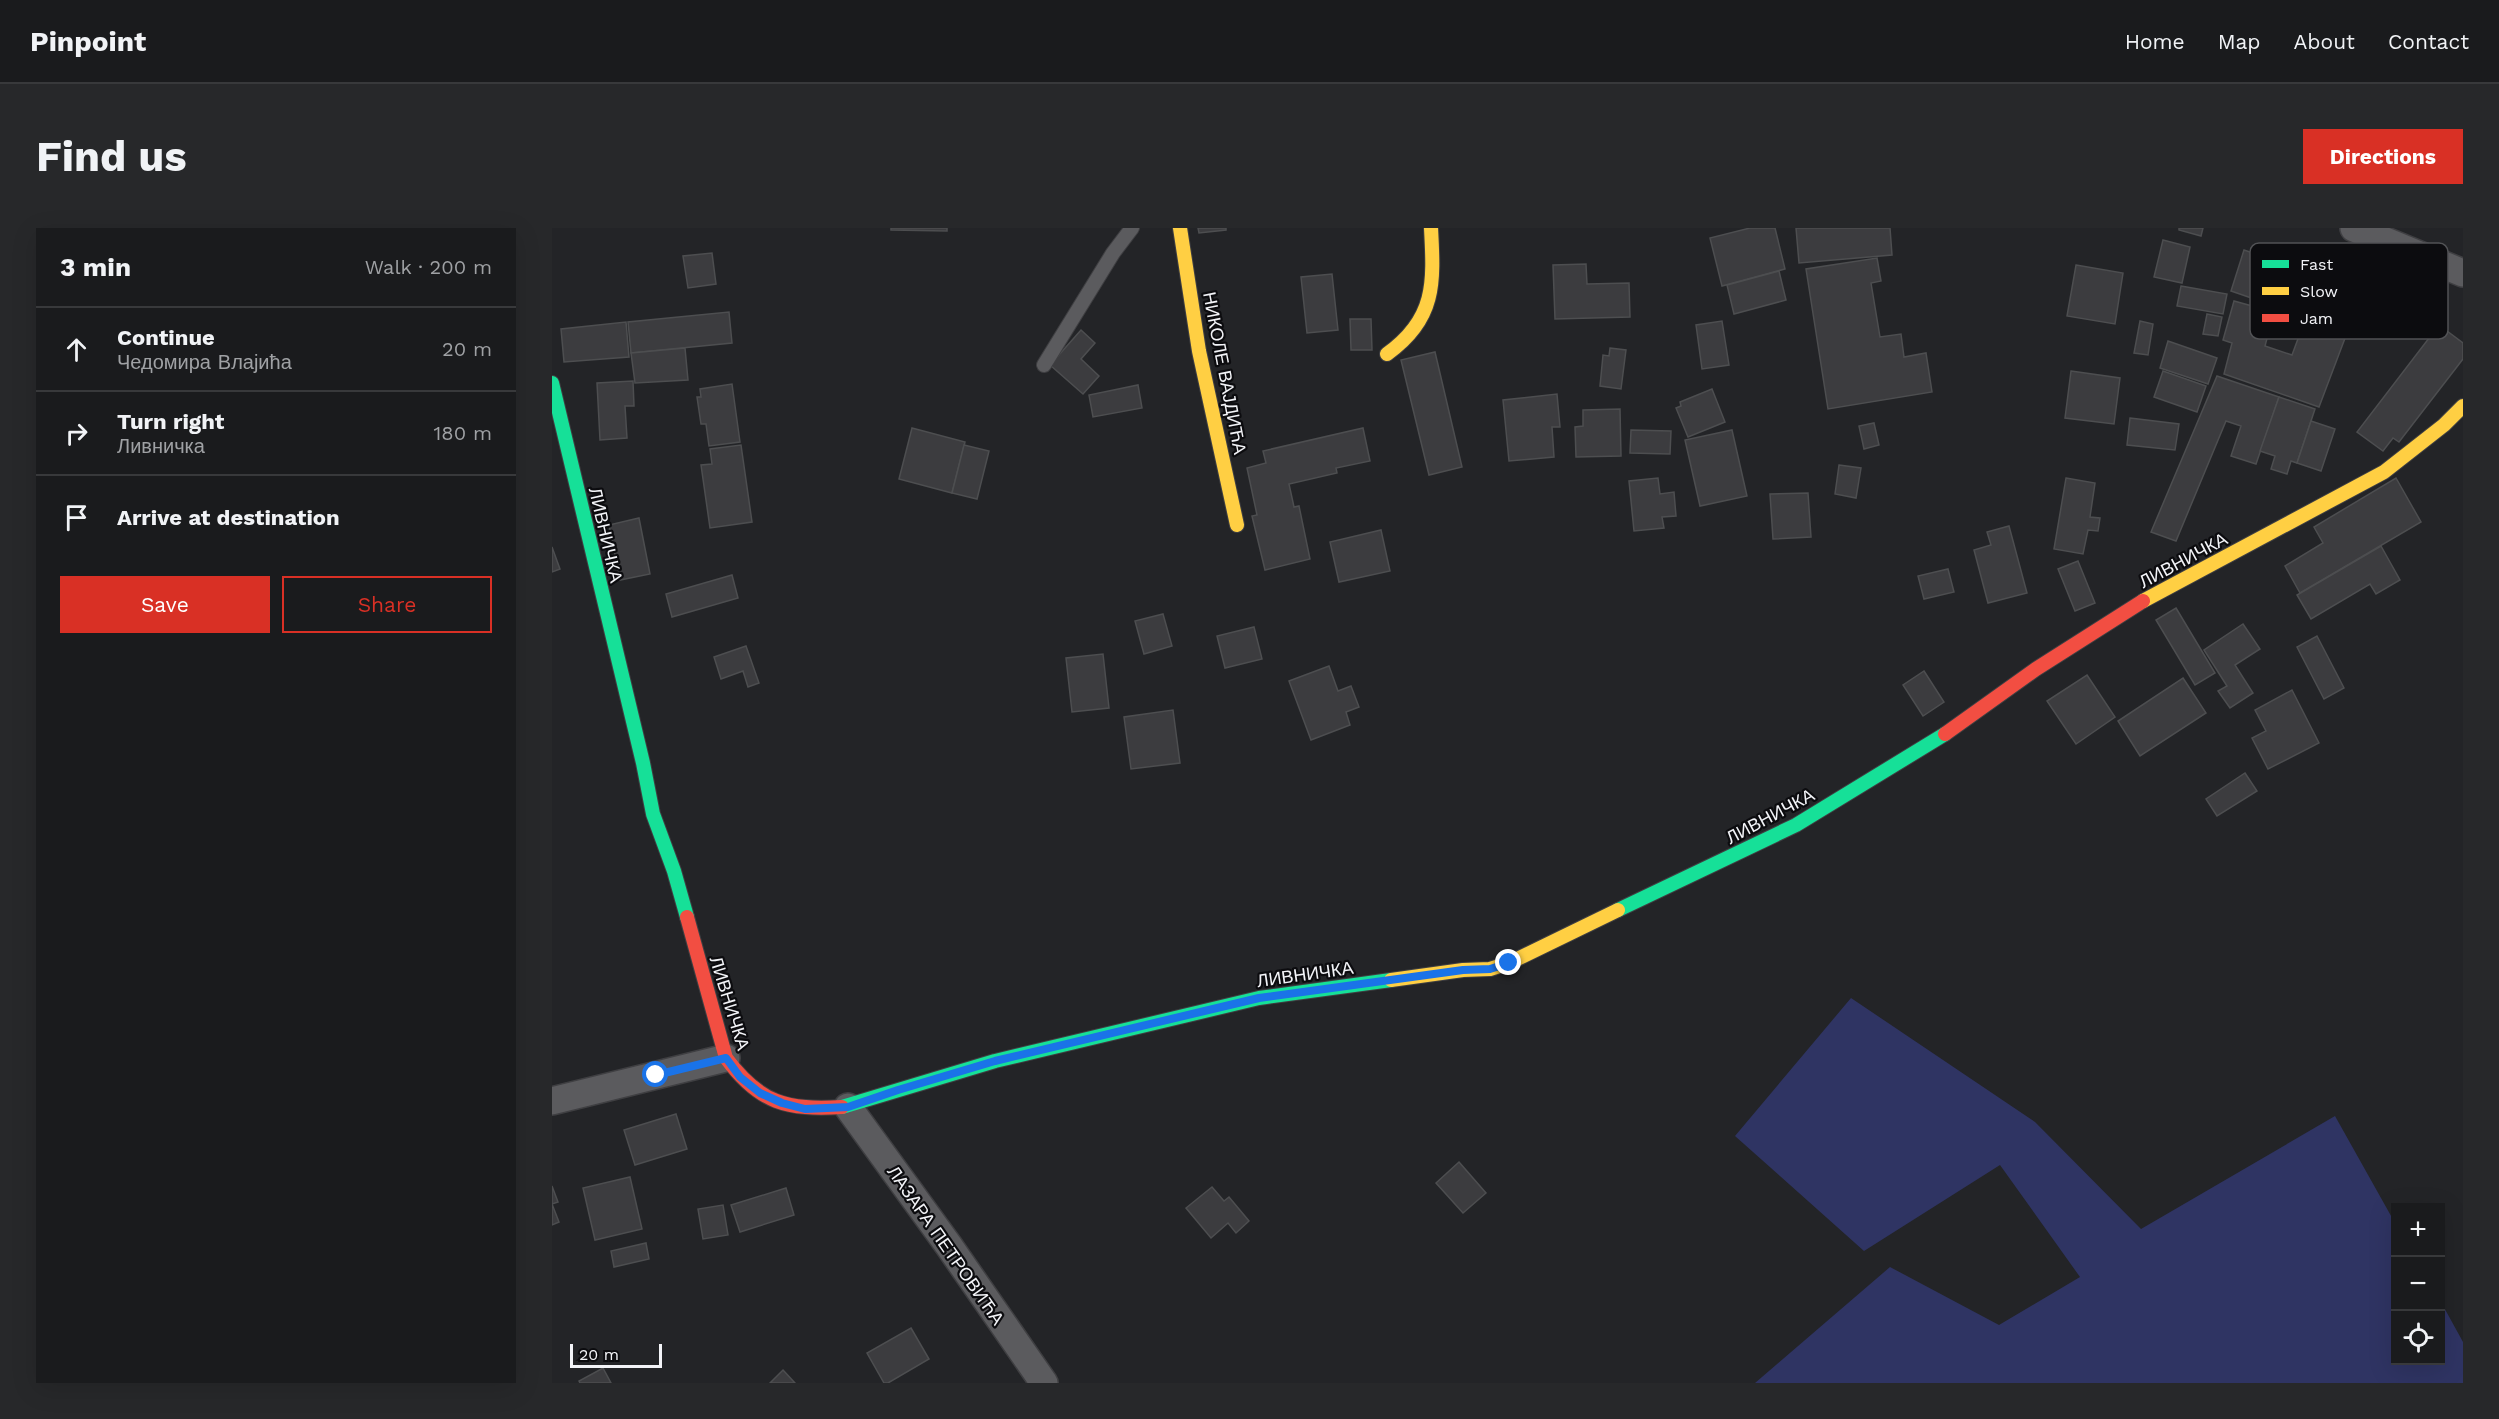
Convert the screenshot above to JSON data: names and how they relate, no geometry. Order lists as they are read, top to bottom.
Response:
{
  "streets": {
    "street": ["НИКОЛЕ ВАЈДИЋА", "ЛИВНИЧКА", "ЛАЗАРА ПЕТРОВИЋА"]
  },
  "crossings": [
    ["ЛИВНИЧКА", "ЛАЗАРА ПЕТРОВИЋА"]
  ],
  "legend": ["Fast", "Slow", "Jam"],
  "scale_bar": "20 m",
  "page": {
    "header": "Pinpoint",
    "nav": [
      "Home",
      "Map",
      "About",
      "Contact"
    ],
    "buttons": [
      "Directions",
      ["Save", "Share"]
    ],
    "title": "Find us",
    "heading": ["3 min", "Walk · 200 m"],
    "list": [
      ["Continue", "Чедомира Влајића", "20 m"],
      ["Turn right", "Ливничка", "180 m"],
      "Arrive at destination"
    ],
    "map_buttons": ["+", "−"],
    "scale": "20 m"
  }
}
